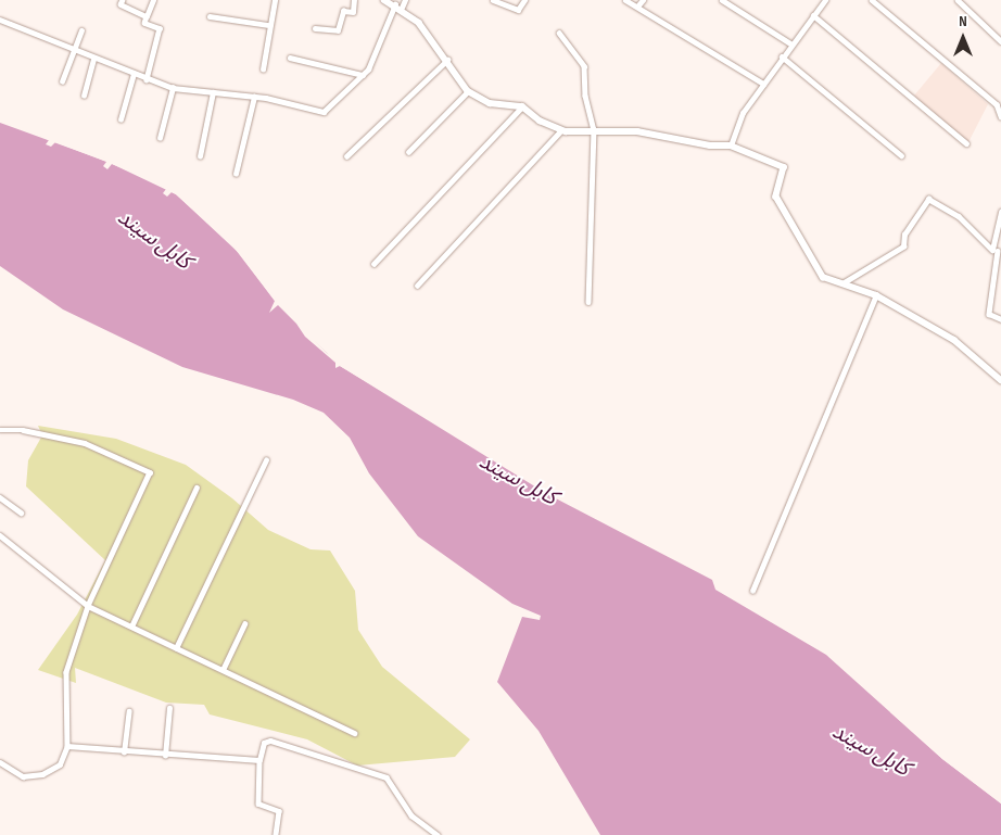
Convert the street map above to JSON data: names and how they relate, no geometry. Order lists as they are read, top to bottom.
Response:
{
  "water": ["کابل سيند"],
  "north": "top"
}
